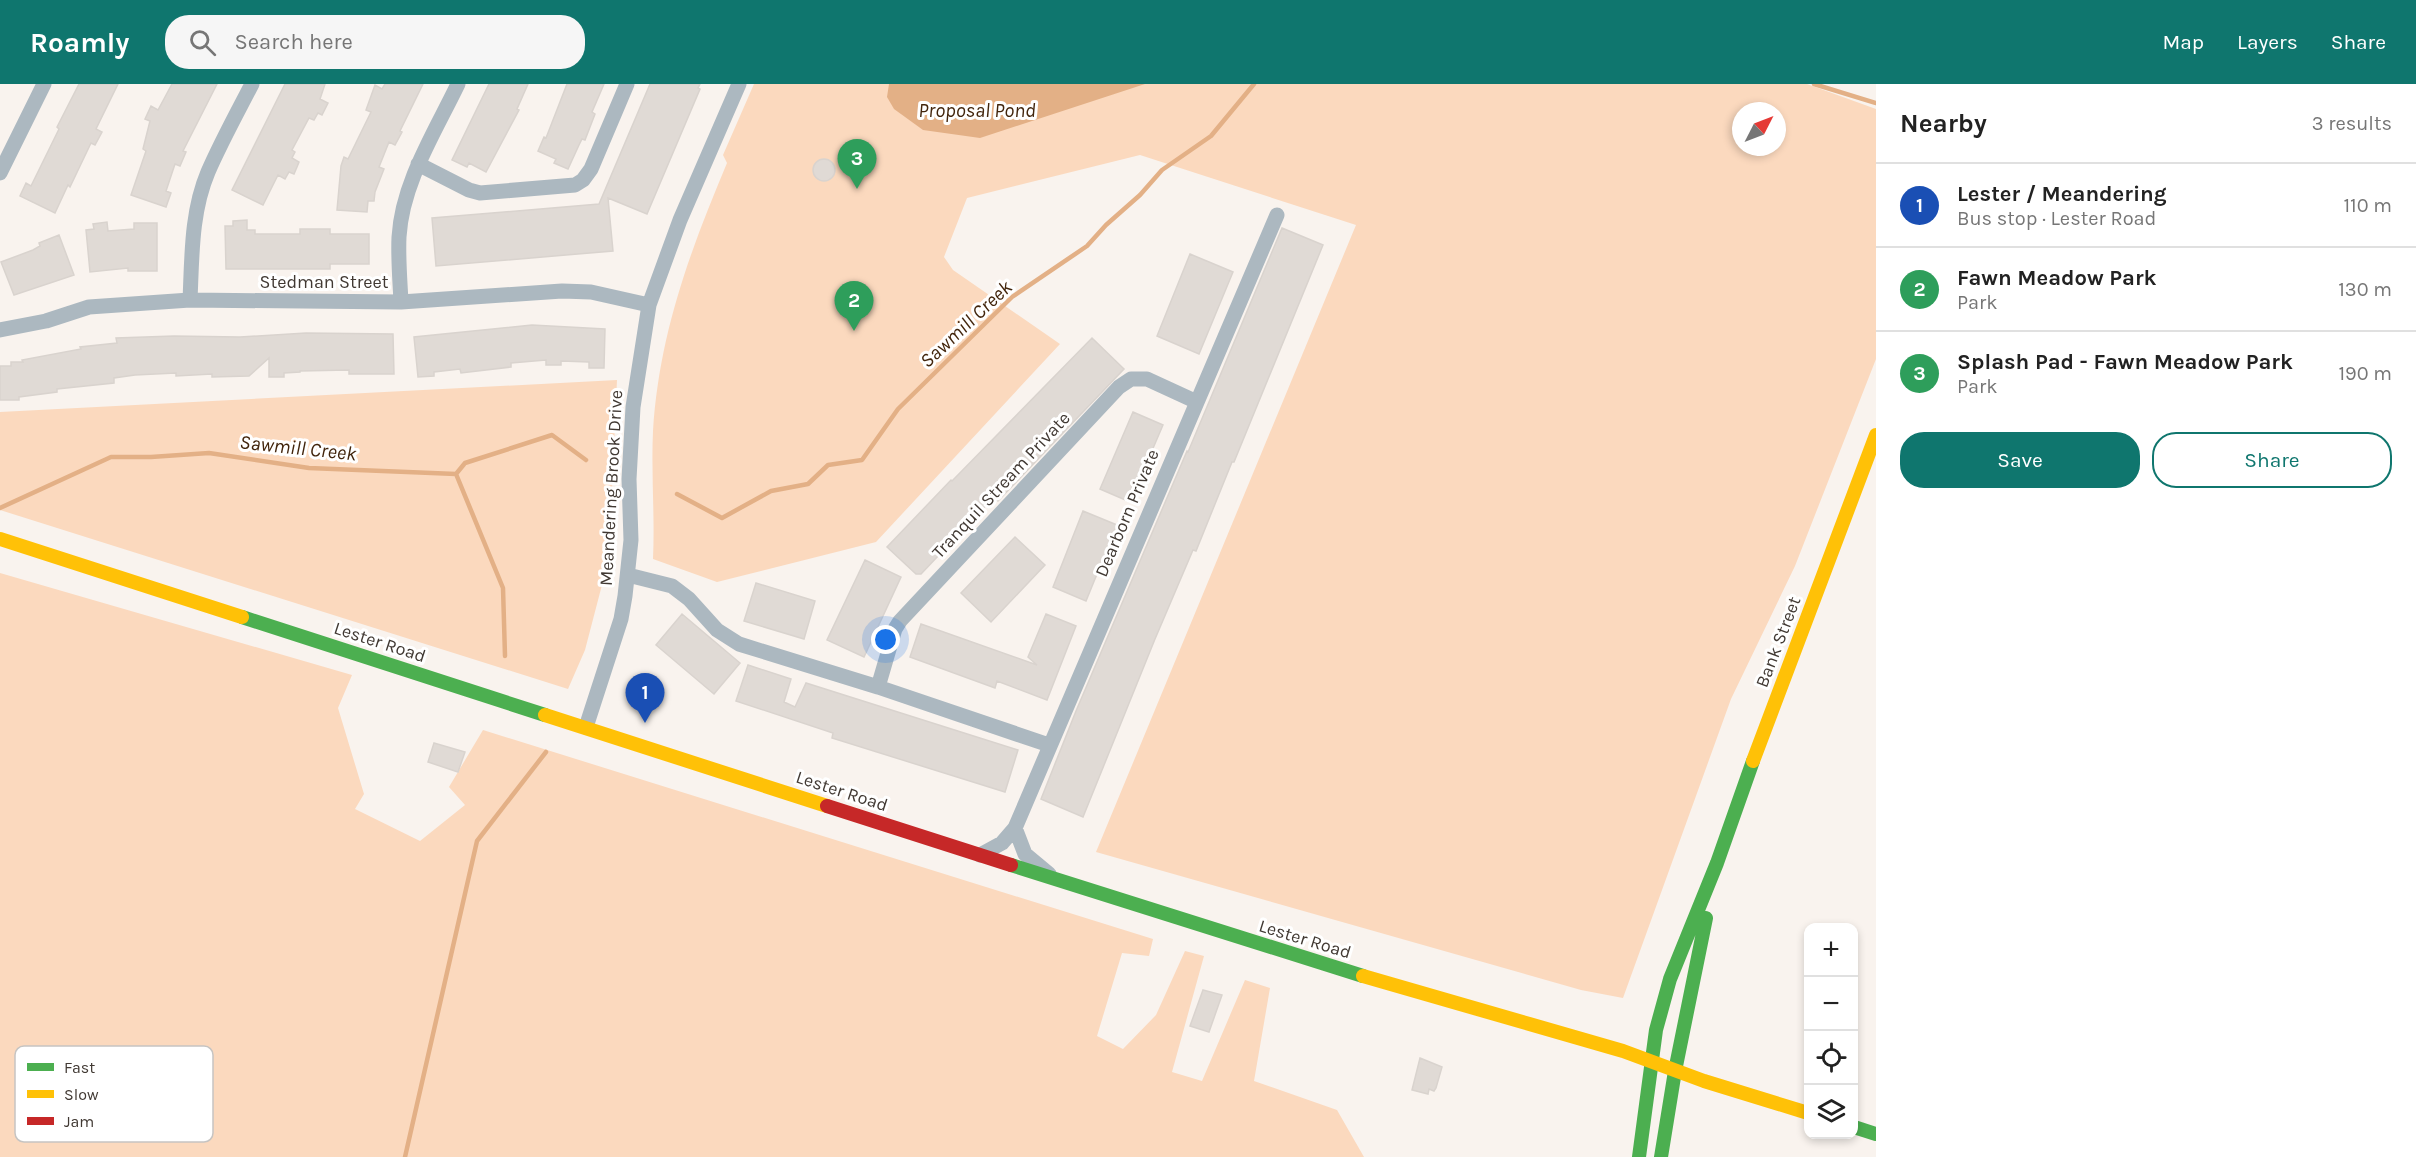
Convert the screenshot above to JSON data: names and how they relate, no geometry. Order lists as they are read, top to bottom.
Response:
{
  "streets": {
    "main road": ["Lester Road", "Bank Street"],
    "street": [
      "Stedman Street",
      "Tranquil Stream Private",
      "Meandering Brook Drive",
      "Dearborn Private"
    ]
  },
  "crossings": [
    ["Stedman Street", "Meandering Brook Drive"],
    ["Tranquil Stream Private", "Dearborn Private"],
    ["Meandering Brook Drive", "Lester Road"],
    ["Dearborn Private", "Lester Road"],
    ["Lester Road", "Bank Street"]
  ],
  "water": ["Proposal Pond", "Sawmill Creek"],
  "legend": ["Fast", "Slow", "Jam"],
  "north": "top right",
  "page": {
    "header": "Roamly",
    "search": "Search here",
    "nav": ["Map", "Layers", "Share"],
    "heading": ["Nearby", "3 results"],
    "pins": ["3", "2", "1"],
    "list": [
      {
        "mark": "1",
        "name": "Lester / Meandering",
        "note": "Bus stop · Lester Road",
        "value": "110 m"
      },
      {
        "mark": "2",
        "name": "Fawn Meadow Park",
        "note": "Park",
        "value": "130 m"
      },
      {
        "mark": "3",
        "name": "Splash Pad - Fawn Meadow Park",
        "note": "Park",
        "value": "190 m"
      }
    ],
    "buttons": ["Save", "Share"],
    "map_buttons": ["+", "−"]
  }
}
